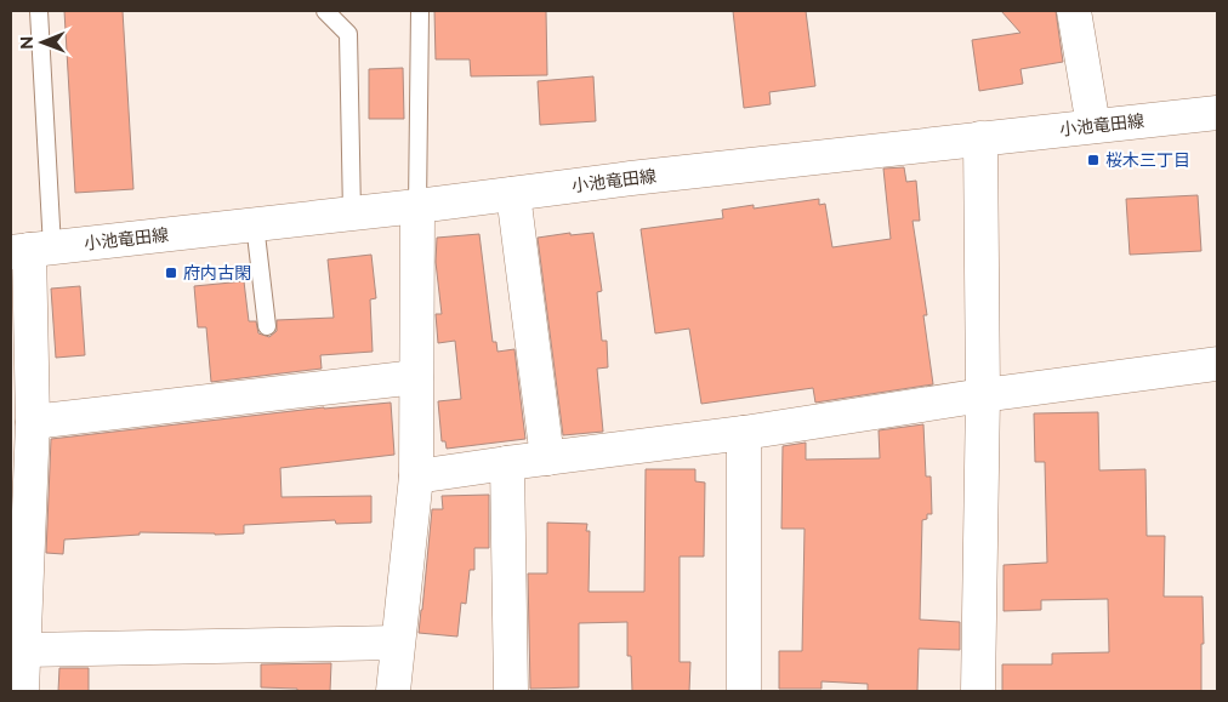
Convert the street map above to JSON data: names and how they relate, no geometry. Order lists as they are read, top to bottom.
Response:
{
  "streets": {
    "street": ["小池竜田線"]
  },
  "places": {
    "transit": ["桜木三丁目", "府内古閑"]
  },
  "north": "left"
}
